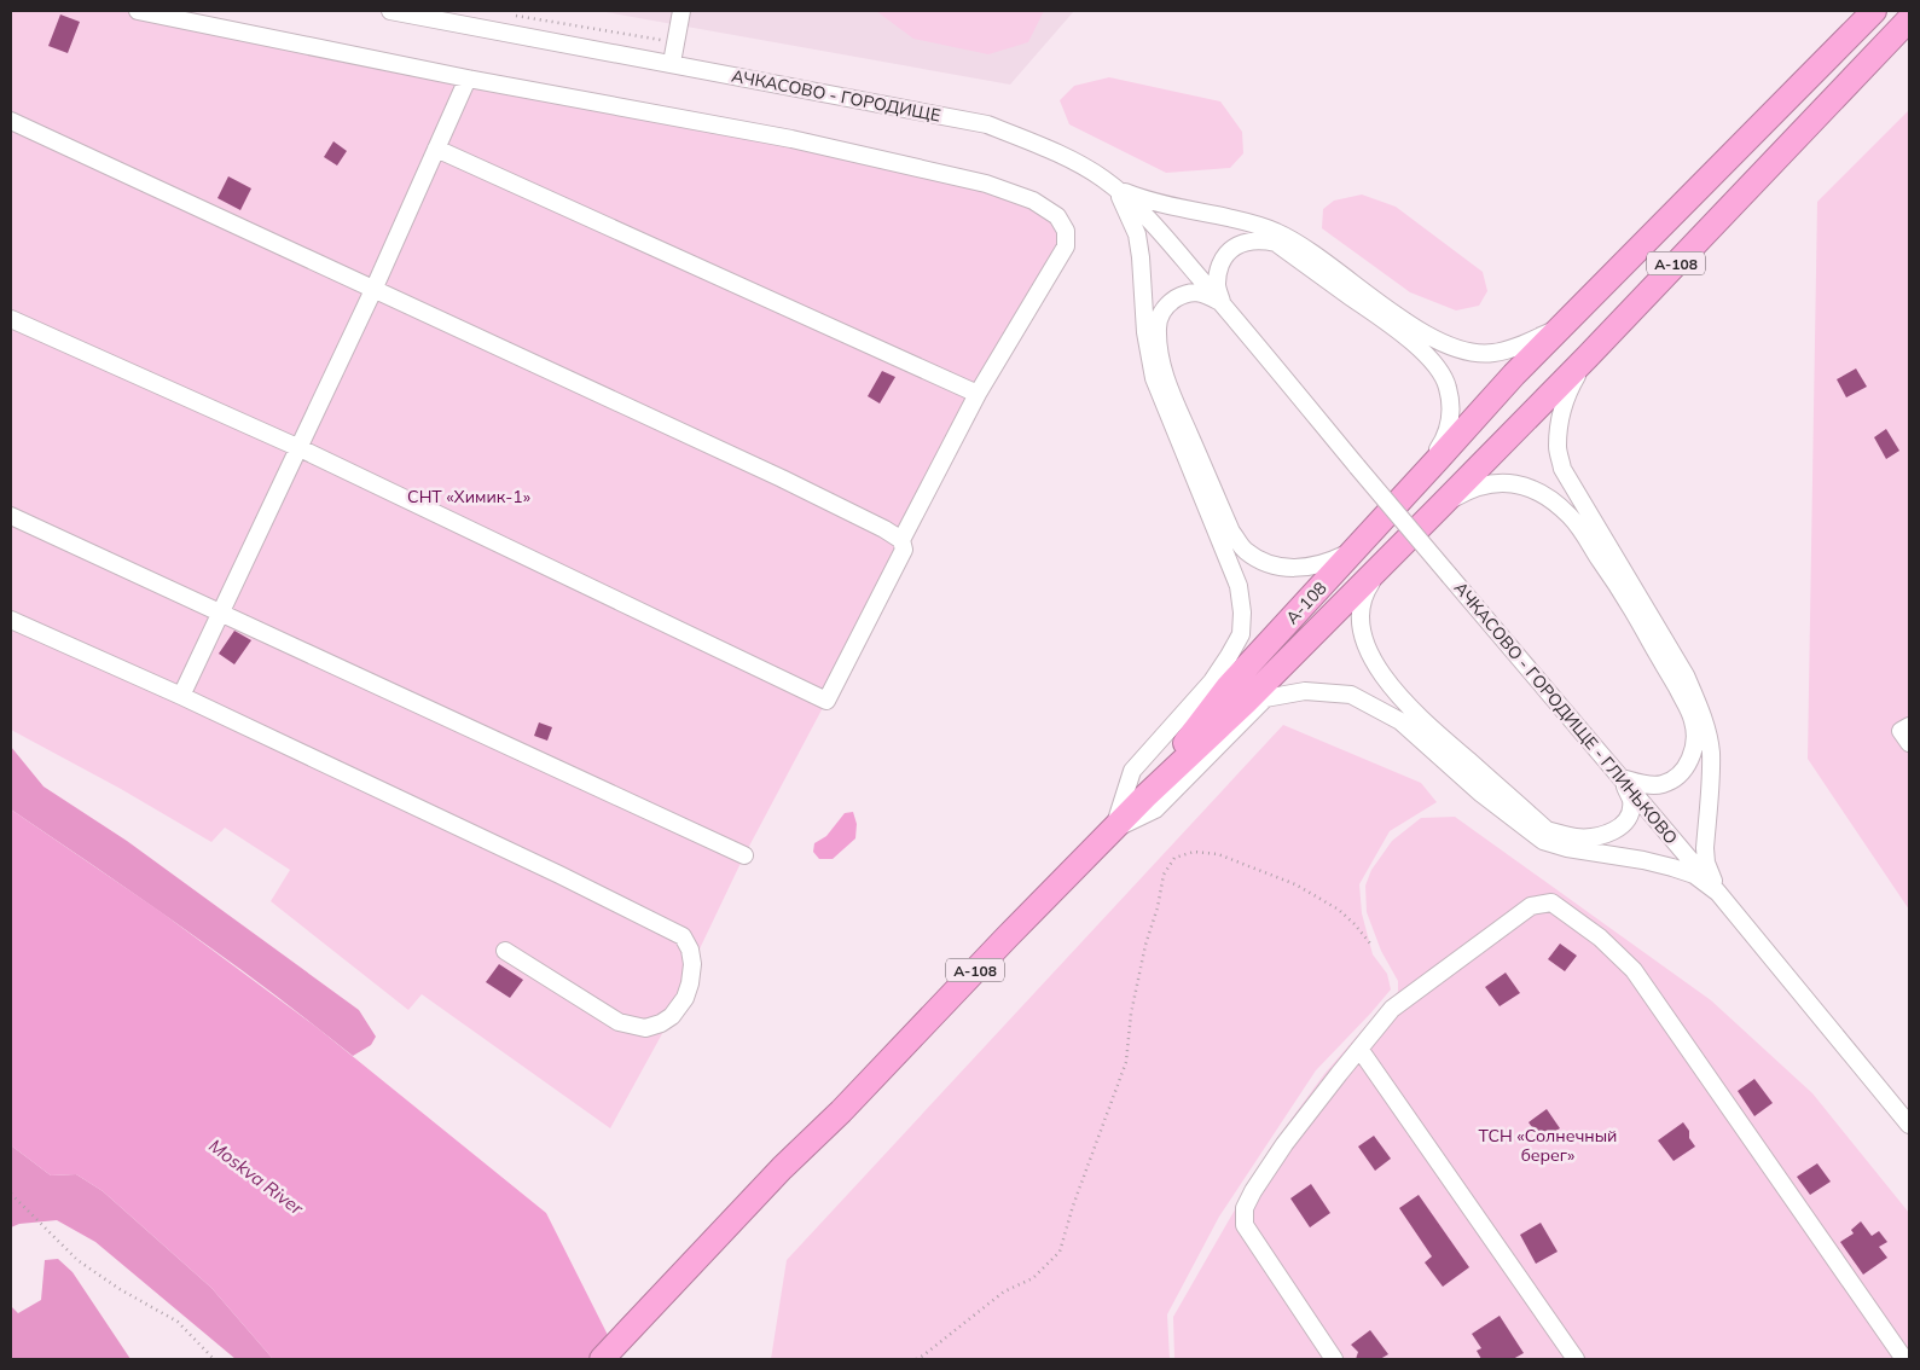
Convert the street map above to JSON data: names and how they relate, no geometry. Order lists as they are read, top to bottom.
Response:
{
  "streets": {
    "highway": ["А-108"],
    "street": ["АЧКАСОВО - ГОРОДИЩЕ", "АЧКАСОВО - ГОРОДИЩЕ - ГЛИНЬКОВО"]
  },
  "crossings": [
    ["АЧКАСОВО - ГОРОДИЩЕ", "АЧКАСОВО - ГОРОДИЩЕ - ГЛИНЬКОВО"]
  ],
  "water": ["Moskva River"],
  "parks": ["СНТ «Химик-1»", "ТСН «Солнечный берег»"]
}
